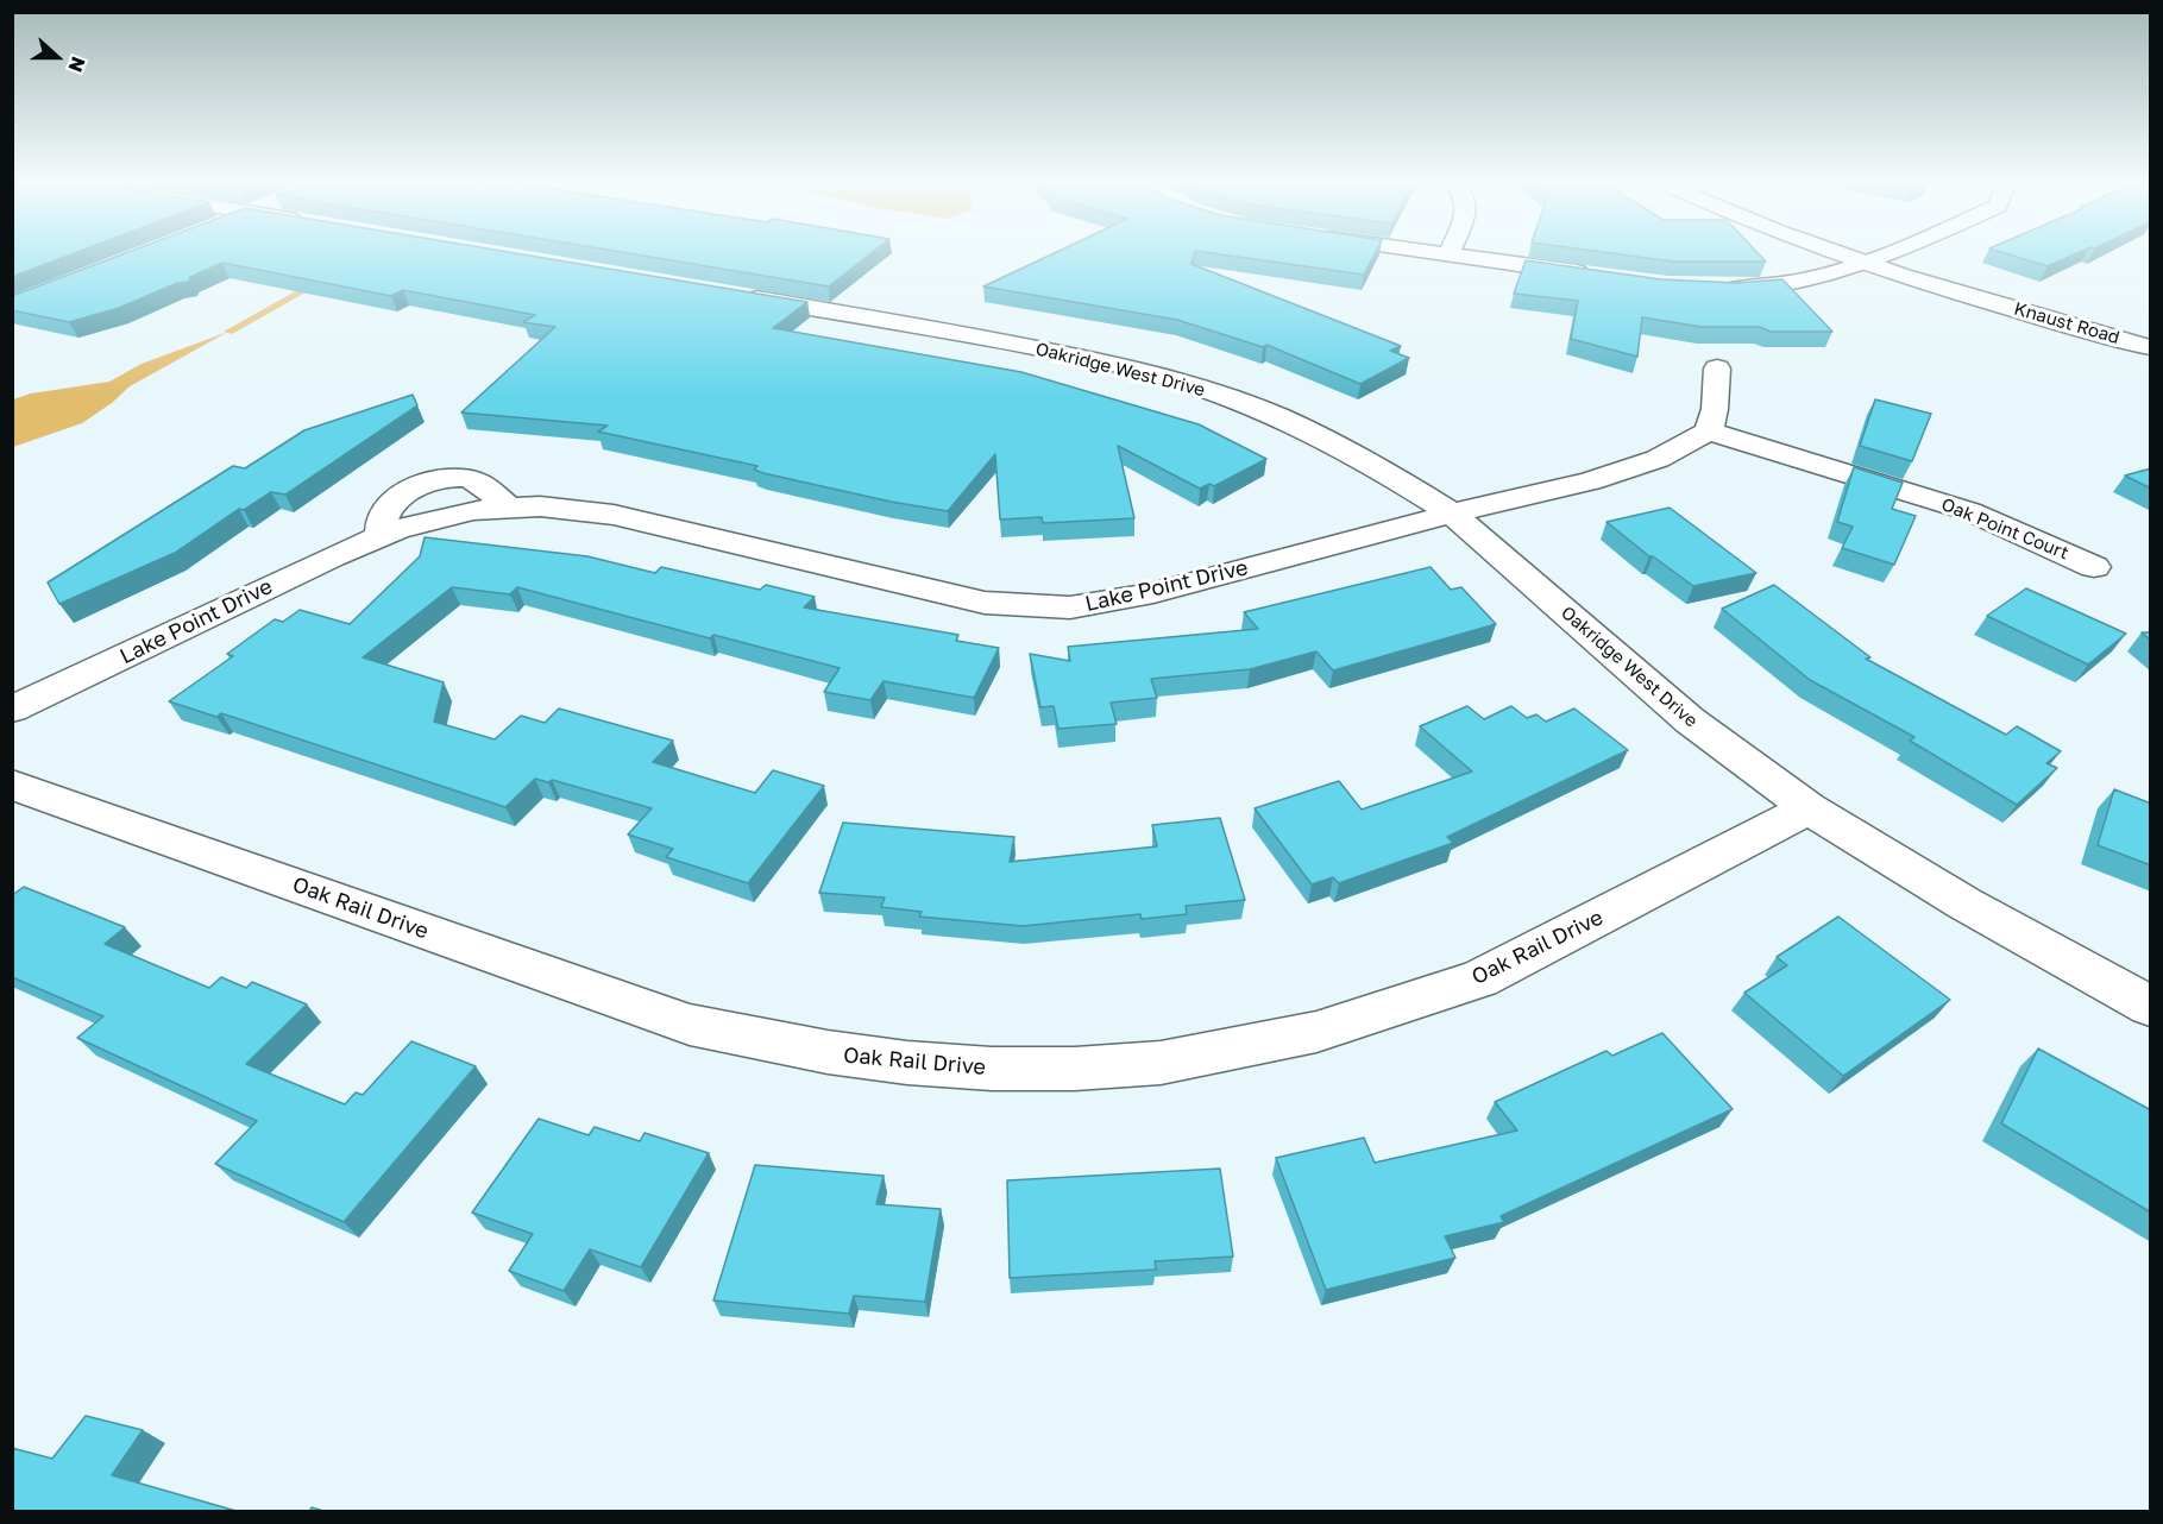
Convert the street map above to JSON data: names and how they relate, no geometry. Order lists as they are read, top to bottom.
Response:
{
  "streets": {
    "street": [
      "Knaust Road",
      "Oakridge West Drive",
      "Oak Point Court",
      "Lake Point Drive",
      "Oak Rail Drive"
    ]
  },
  "crossings": [
    ["Oakridge West Drive", "Lake Point Drive"],
    ["Oakridge West Drive", "Oak Rail Drive"],
    ["Oak Point Court", "Lake Point Drive"]
  ],
  "north": "right"
}
